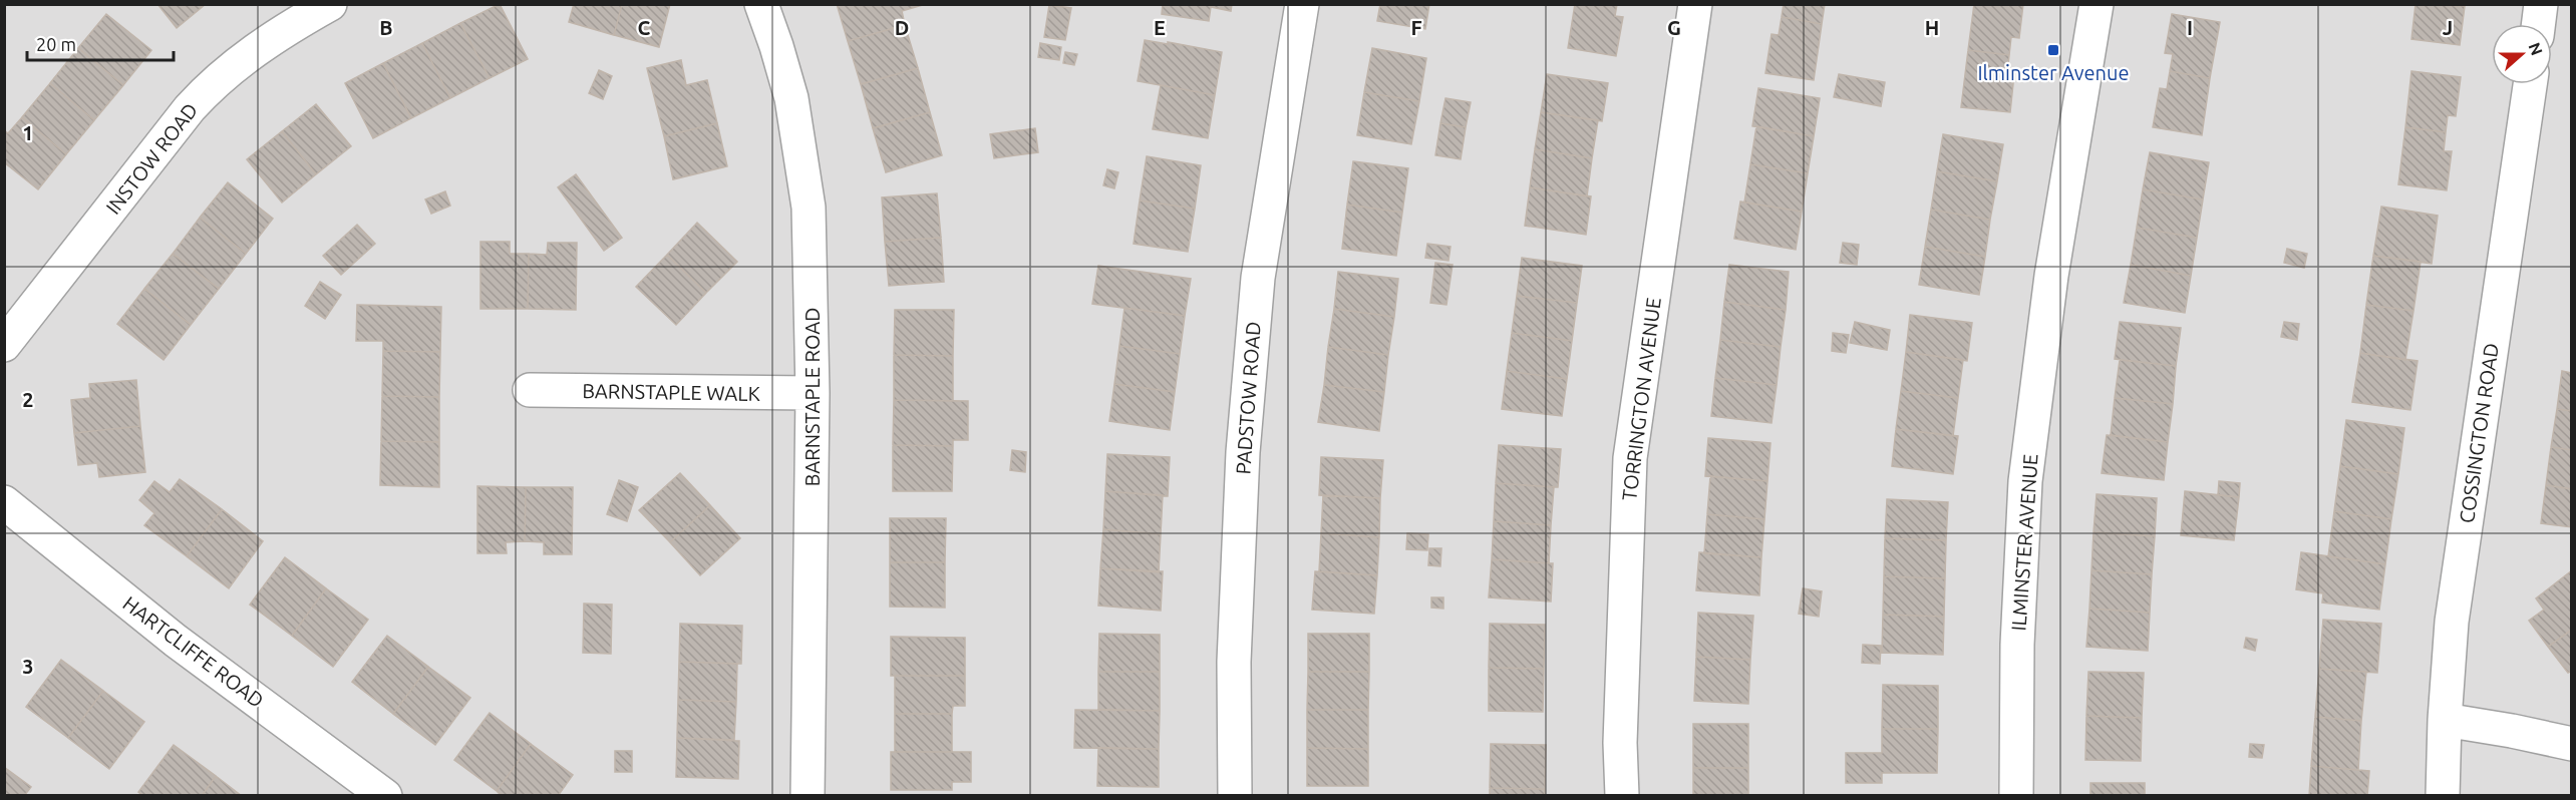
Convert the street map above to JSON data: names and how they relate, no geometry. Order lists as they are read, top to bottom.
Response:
{
  "streets": {
    "street": [
      "INSTOW ROAD",
      "BARNSTAPLE WALK",
      "BARNSTAPLE ROAD",
      "PADSTOW ROAD",
      "TORRINGTON AVENUE",
      "COSSINGTON ROAD",
      "ILMINSTER AVENUE",
      "HARTCLIFFE ROAD"
    ]
  },
  "crossings": [
    ["BARNSTAPLE WALK", "BARNSTAPLE ROAD"]
  ],
  "places": {
    "transit": ["Ilminster Avenue"]
  },
  "scale_bar": "20 m",
  "north": "right",
  "grid": {
    "columns": [
      "B",
      "C",
      "D",
      "E",
      "F",
      "G",
      "H",
      "I",
      "J"
    ],
    "rows": ["1", "2", "3"]
  }
}
